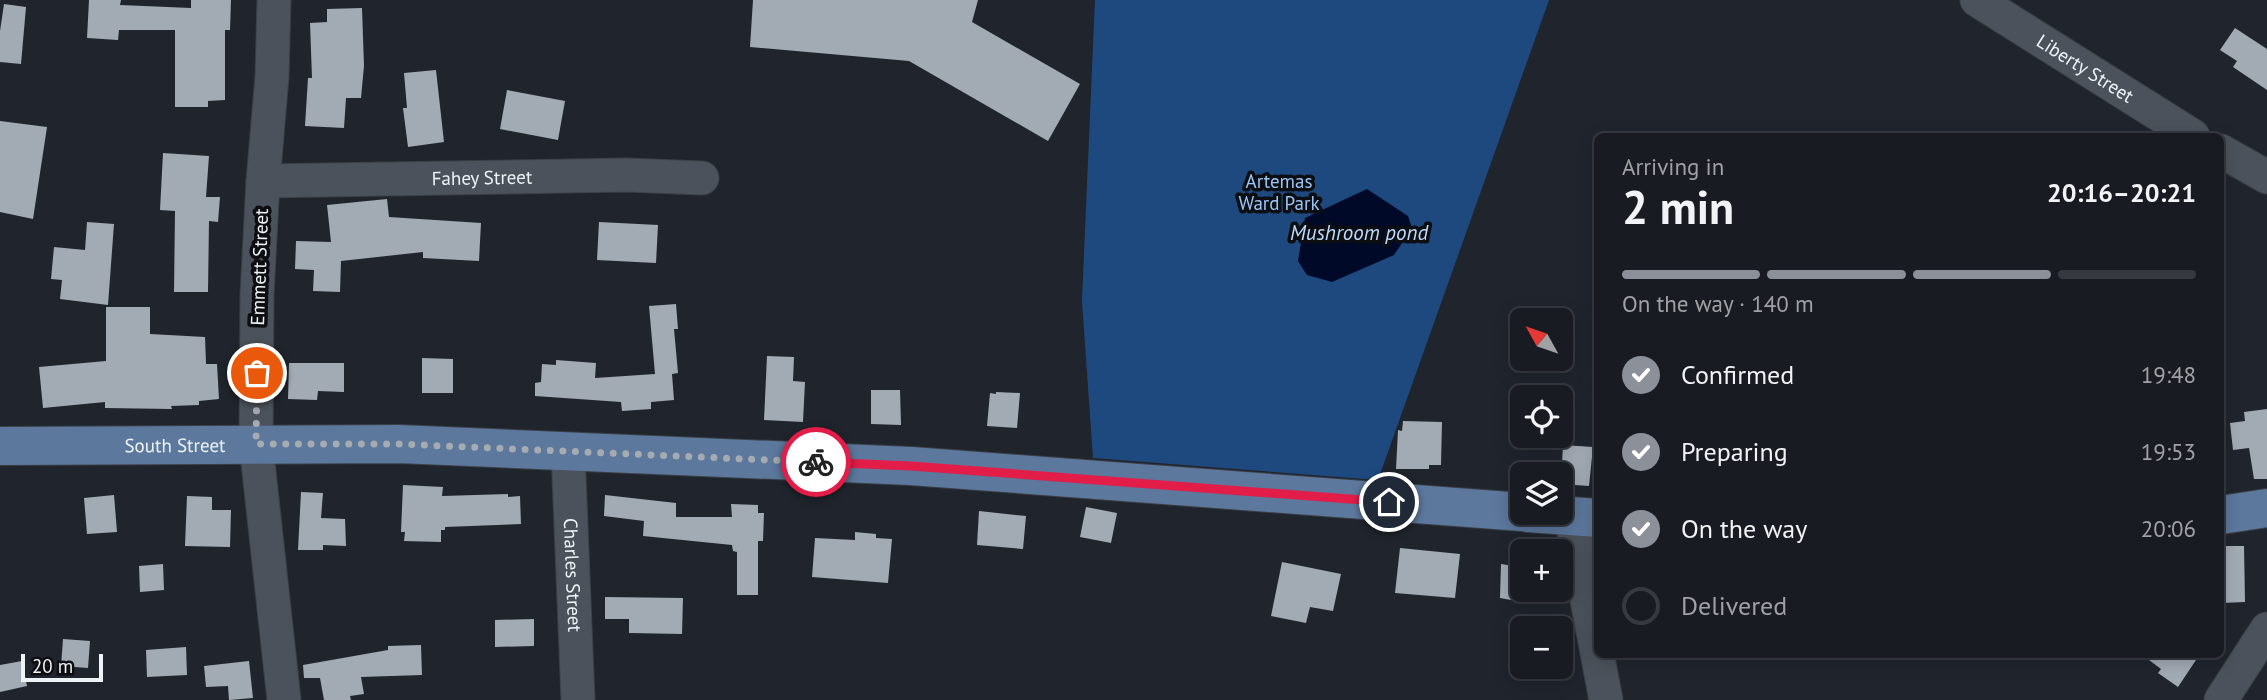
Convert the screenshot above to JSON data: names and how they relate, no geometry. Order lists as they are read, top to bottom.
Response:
{
  "streets": {
    "main road": ["South Street"],
    "street": [
      "Liberty Street",
      "Fahey Street",
      "Emmett Street",
      "Charles Street"
    ]
  },
  "crossings": [
    ["Fahey Street", "Emmett Street"],
    ["Emmett Street", "South Street"],
    ["South Street", "Charles Street"]
  ],
  "water": ["Mushroom pond"],
  "parks": ["Artemas Ward Park"],
  "scale_bar": "20 m",
  "north": "top left",
  "page": {
    "heading": ["2 min", "Arriving in", "20:16–20:21"],
    "bar": "On the way · 140 m",
    "map_buttons": ["+", "−"],
    "list": [
      ["Confirmed", "19:48"],
      ["Preparing", "19:53"],
      ["On the way", "20:06"],
      "Delivered"
    ],
    "scale": "20 m"
  }
}
